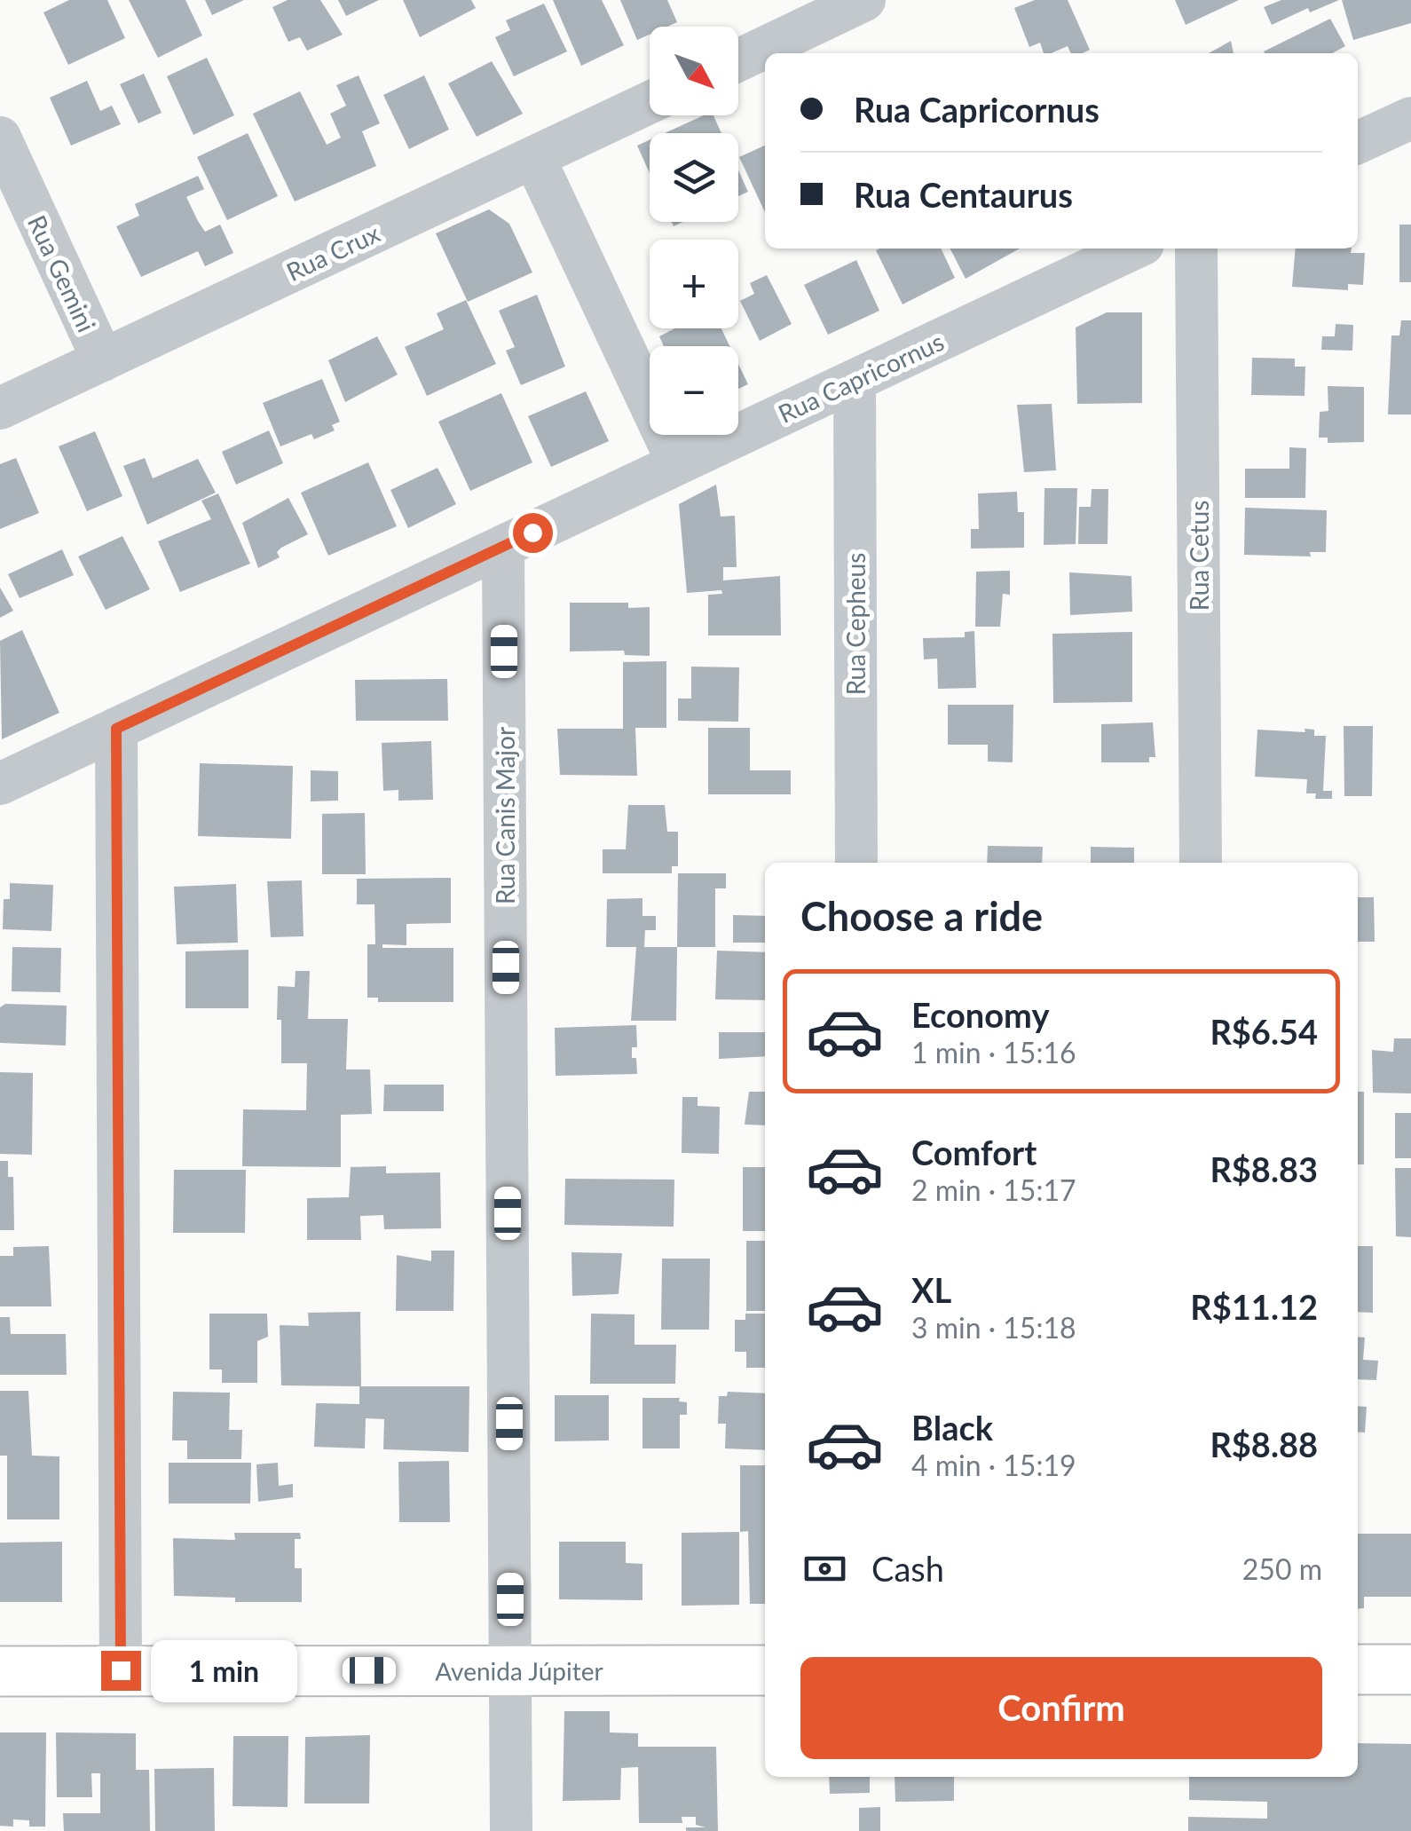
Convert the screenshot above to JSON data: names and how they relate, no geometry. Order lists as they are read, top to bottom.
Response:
{
  "streets": {
    "main road": ["Avenida Júpiter"],
    "street": [
      "Rua Crux",
      "Rua Gemini",
      "Rua Capricornus",
      "Rua Cetus",
      "Rua Cepheus",
      "Rua Canis Major"
    ]
  },
  "crossings": [
    ["Rua Crux", "Rua Gemini"],
    ["Rua Capricornus", "Rua Cepheus"],
    ["Rua Capricornus", "Rua Canis Major"],
    ["Rua Canis Major", "Avenida Júpiter"]
  ],
  "north": "bottom right",
  "page": {
    "map_buttons": ["+", "−"],
    "banner": ["Rua Capricornus", "Rua Centaurus"],
    "heading": "Choose a ride",
    "list": [
      {
        "name": "Economy",
        "note": "1 min · 15:16",
        "value": "R$6.54"
      },
      {
        "name": "Comfort",
        "note": "2 min · 15:17",
        "value": "R$8.83"
      },
      {
        "name": "XL",
        "note": "3 min · 15:18",
        "value": "R$11.12"
      },
      {
        "name": "Black",
        "note": "4 min · 15:19",
        "value": "R$8.88"
      }
    ],
    "pay": ["Cash", "250 m"],
    "buttons": "Confirm",
    "bubble": "1 min"
  }
}
